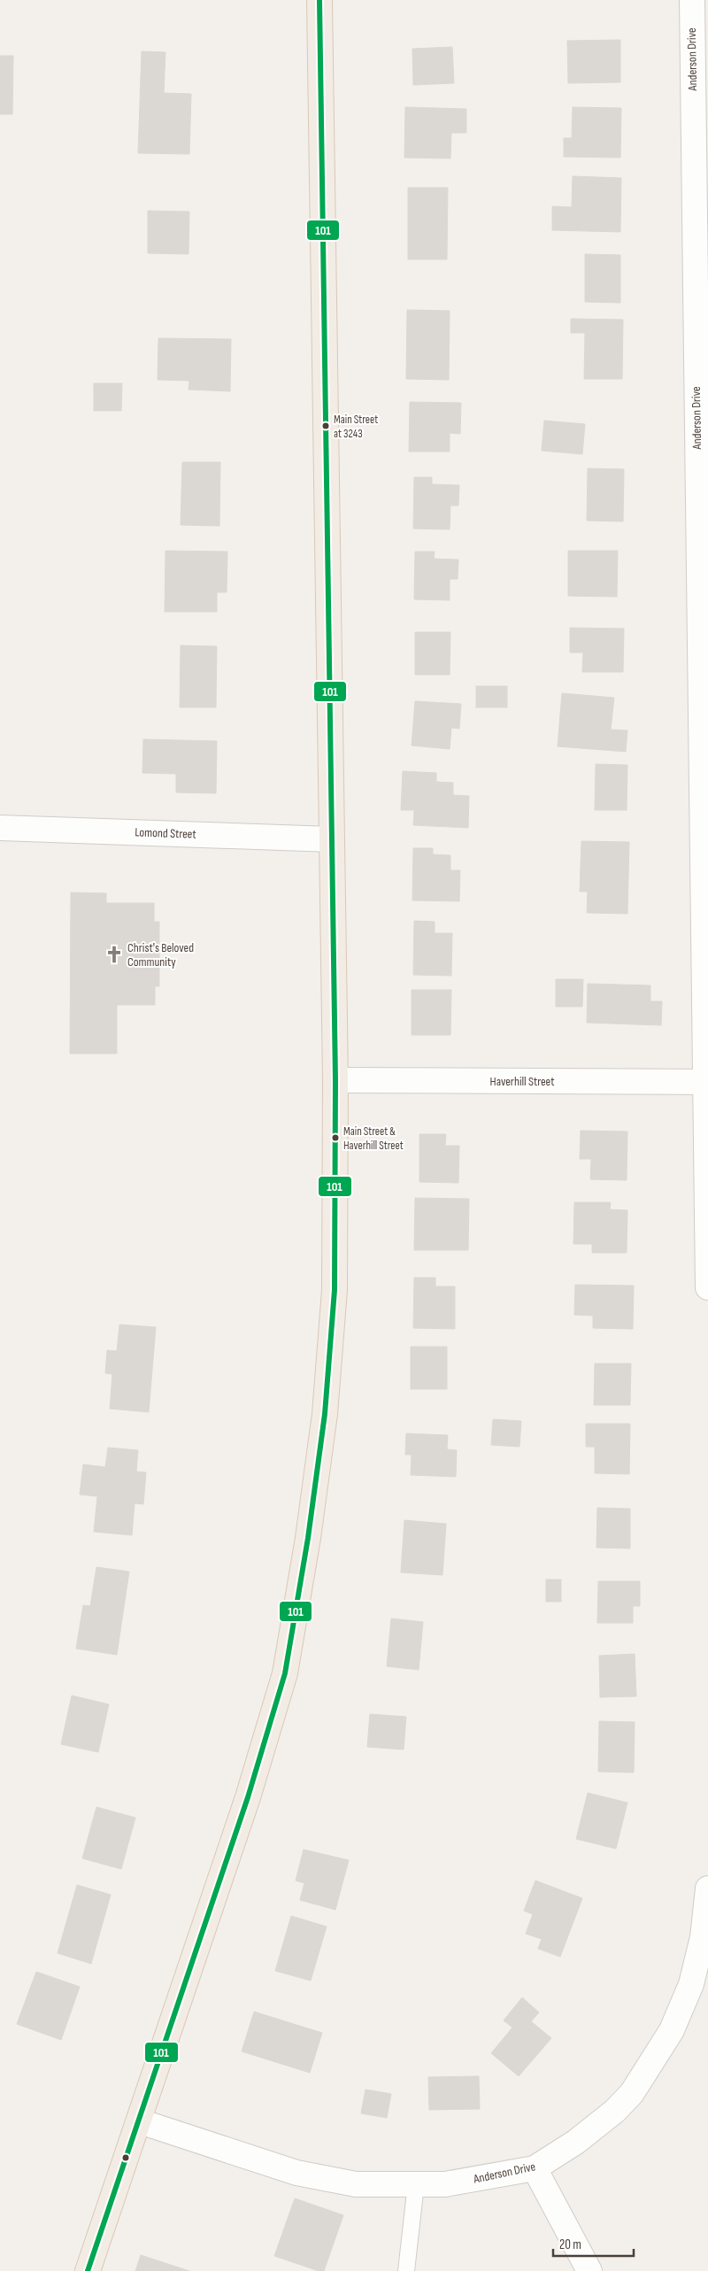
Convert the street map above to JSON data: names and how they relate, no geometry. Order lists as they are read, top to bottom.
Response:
{
  "streets": {
    "street": ["Anderson Drive", "Lomond Street", "Haverhill Street"]
  },
  "crossings": [
    ["Anderson Drive", "Haverhill Street"]
  ],
  "places": {
    "other": ["Main Street at 3243", "Main Street & Haverhill Street"],
    "church": ["Christ's Beloved Community"]
  },
  "lines": ["transit line 101"],
  "scale_bar": "20 m"
}
